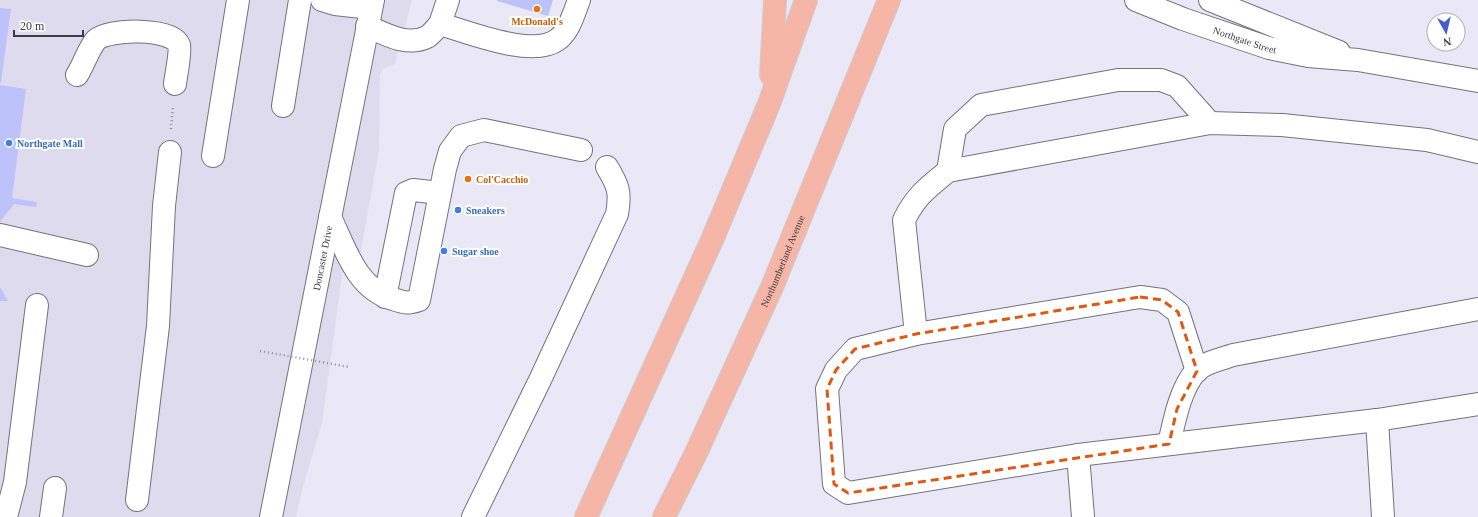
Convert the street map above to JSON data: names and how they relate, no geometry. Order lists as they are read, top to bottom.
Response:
{
  "streets": {
    "main road": ["Northumberland Avenue"],
    "street": ["Northgate Street", "Doncaster Drive"]
  },
  "places": [
    "McDonald's",
    "Northgate Mall",
    "Col'Cacchio",
    "Sneakers",
    "Sugar shoe"
  ],
  "scale_bar": "20 m",
  "north": "bottom"
}
